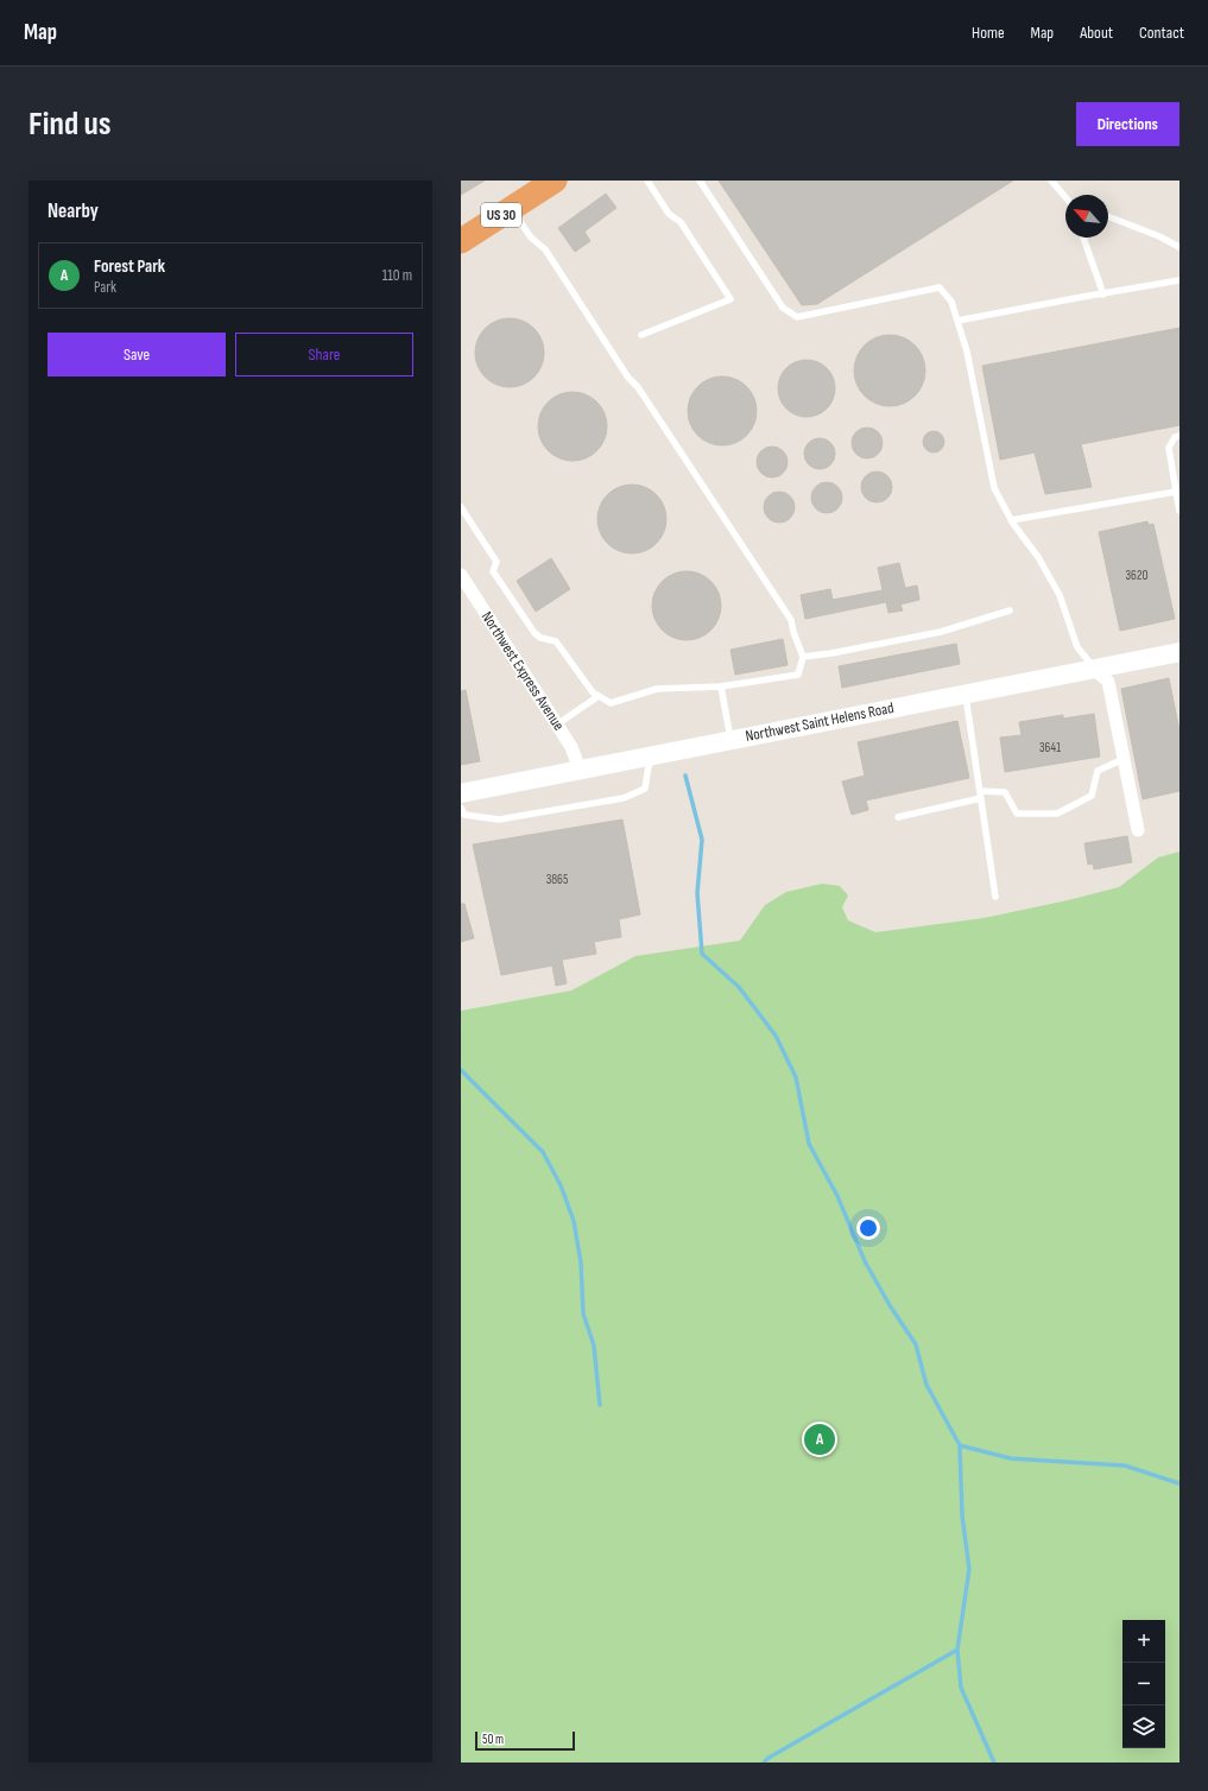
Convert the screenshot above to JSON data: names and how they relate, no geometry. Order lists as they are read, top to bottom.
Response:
{
  "streets": {
    "highway": ["US 30"],
    "main road": ["Northwest Saint Helens Road"],
    "street": ["Northwest Express Avenue"]
  },
  "crossings": [
    ["Northwest Express Avenue", "Northwest Saint Helens Road"]
  ],
  "house_numbers": ["3620", "3641", "3865"],
  "scale_bar": "50 m",
  "north": "top left",
  "page": {
    "header": "Map",
    "nav": [
      "Home",
      "Map",
      "About",
      "Contact"
    ],
    "buttons": [
      "Directions",
      ["Save", "Share"]
    ],
    "title": "Find us",
    "heading": "Nearby",
    "list": [
      {
        "mark": "A",
        "name": "Forest Park",
        "note": "Park",
        "value": "110 m"
      }
    ],
    "pins": "A",
    "map_buttons": ["+", "−"],
    "scale": "50 m"
  }
}
